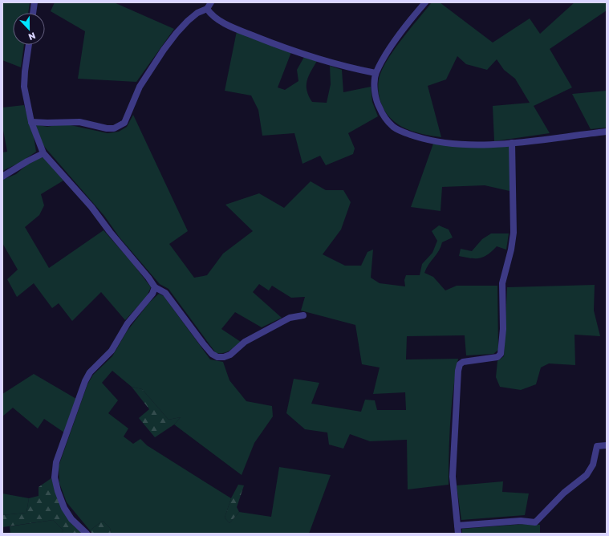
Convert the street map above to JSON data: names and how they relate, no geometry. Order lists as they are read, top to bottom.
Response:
{
  "north": "bottom"
}
